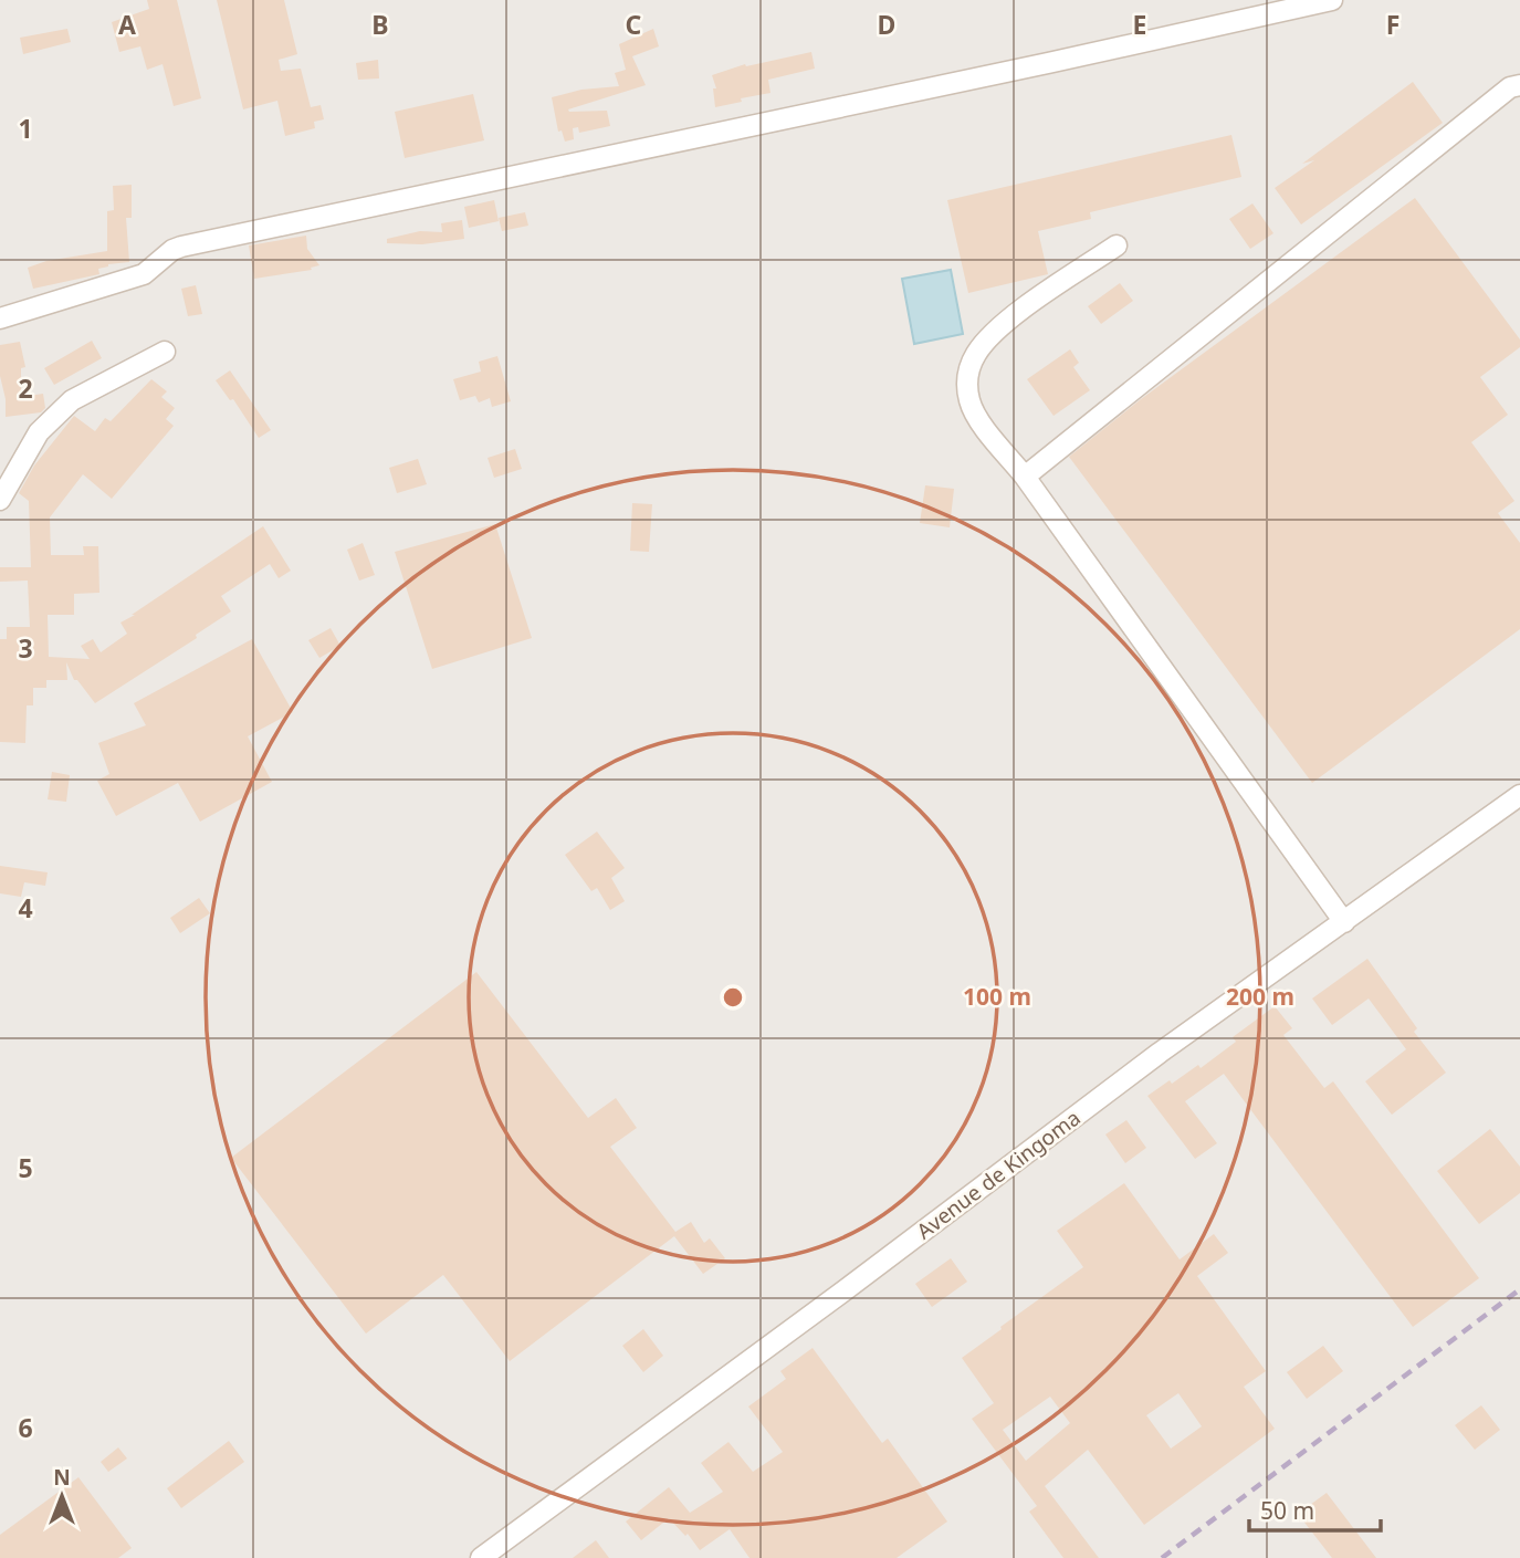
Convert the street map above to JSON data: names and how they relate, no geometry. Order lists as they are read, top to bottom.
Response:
{
  "streets": {
    "street": ["Avenue de Kingoma"]
  },
  "scale_bar": "50 m",
  "north": "top",
  "grid": {
    "columns": [
      "A",
      "B",
      "C",
      "D",
      "E",
      "F"
    ],
    "rows": [
      "1",
      "2",
      "3",
      "4",
      "5",
      "6"
    ]
  },
  "rings": ["100 m", "200 m"]
}
